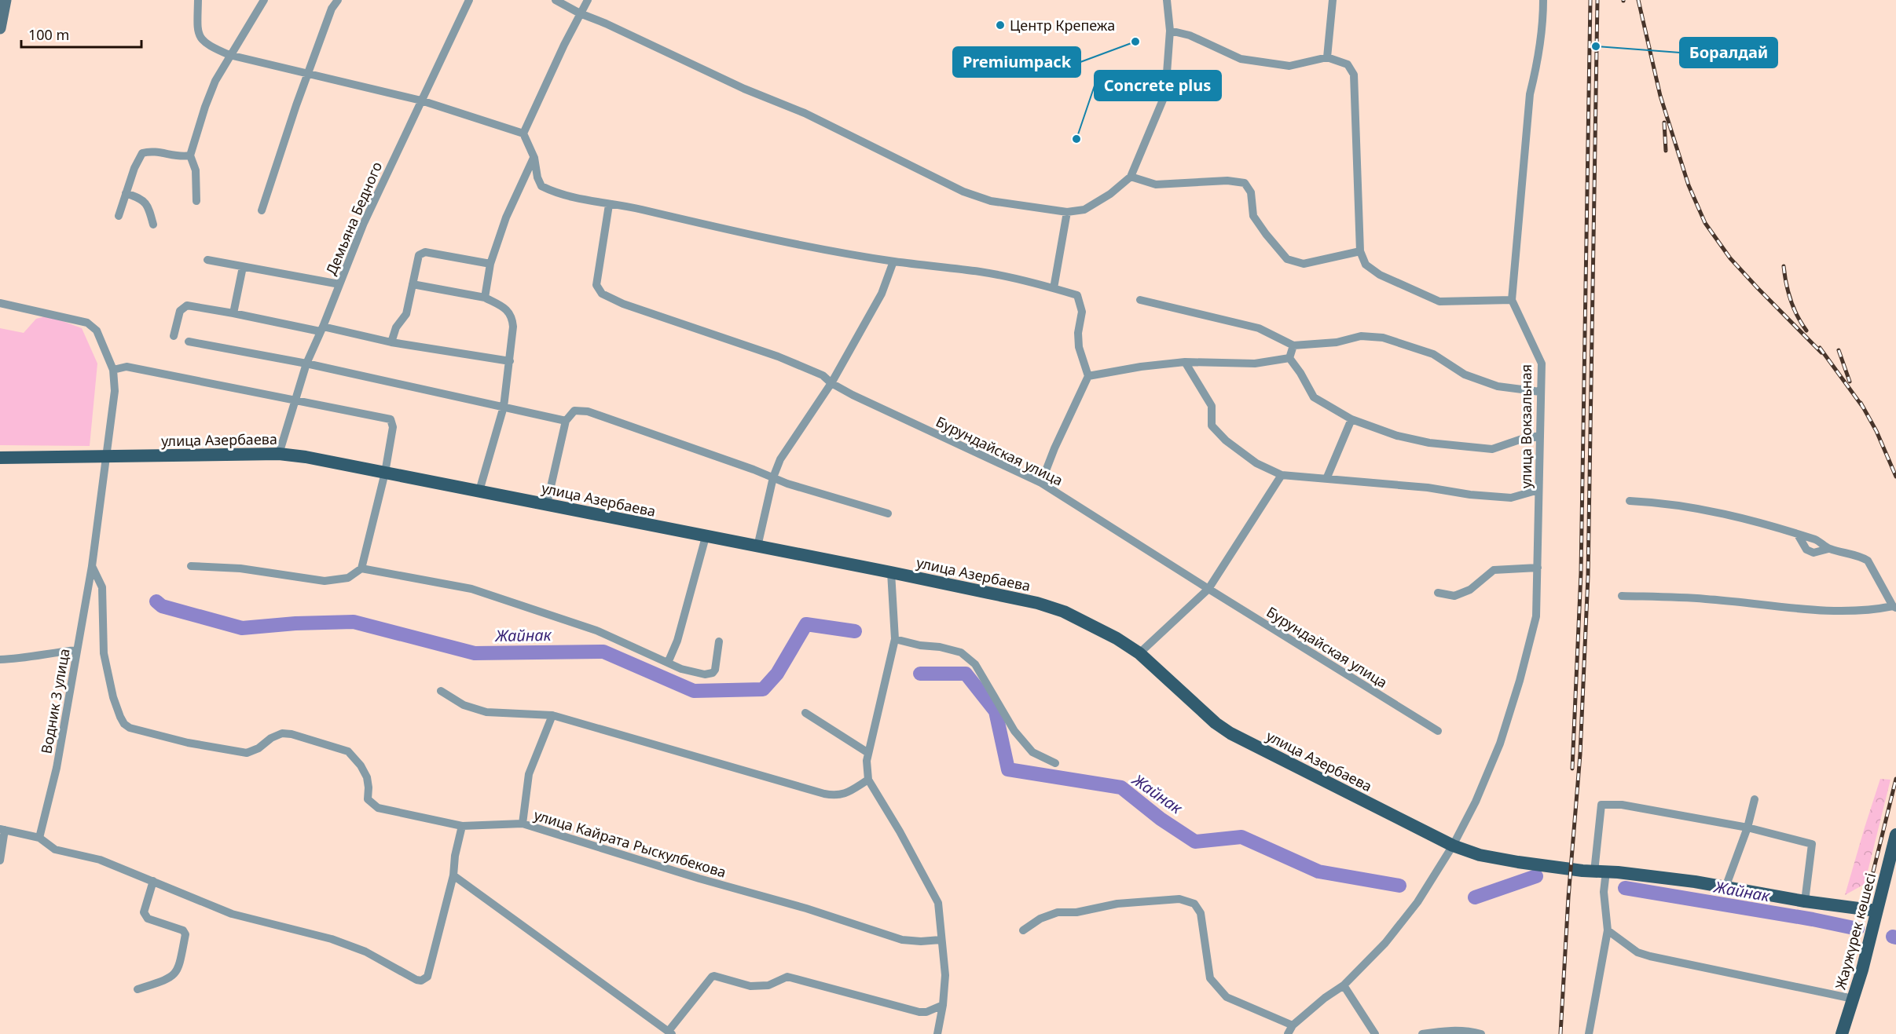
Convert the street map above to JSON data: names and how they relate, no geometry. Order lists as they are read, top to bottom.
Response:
{
  "streets": {
    "main road": ["улица Азербаева", "Жаужүрек көшесі"],
    "street": [
      "Демьяна Бедного",
      "улица Вокзальная",
      "Бурундайская улица",
      "Водник 3 улица",
      "улица Кайрата Рыскулбекова"
    ]
  },
  "crossings": [
    ["Демьяна Бедного", "улица Азербаева"],
    ["улица Вокзальная", "улица Азербаева"],
    ["улица Азербаева", "Водник 3 улица"],
    ["улица Азербаева", "Жаужүрек көшесі"]
  ],
  "water": ["Жайнак"],
  "places": [
    "Центр Крепежа",
    "Premiumpack",
    "Боралдай",
    "Concrete plus"
  ],
  "scale_bar": "100 m"
}
